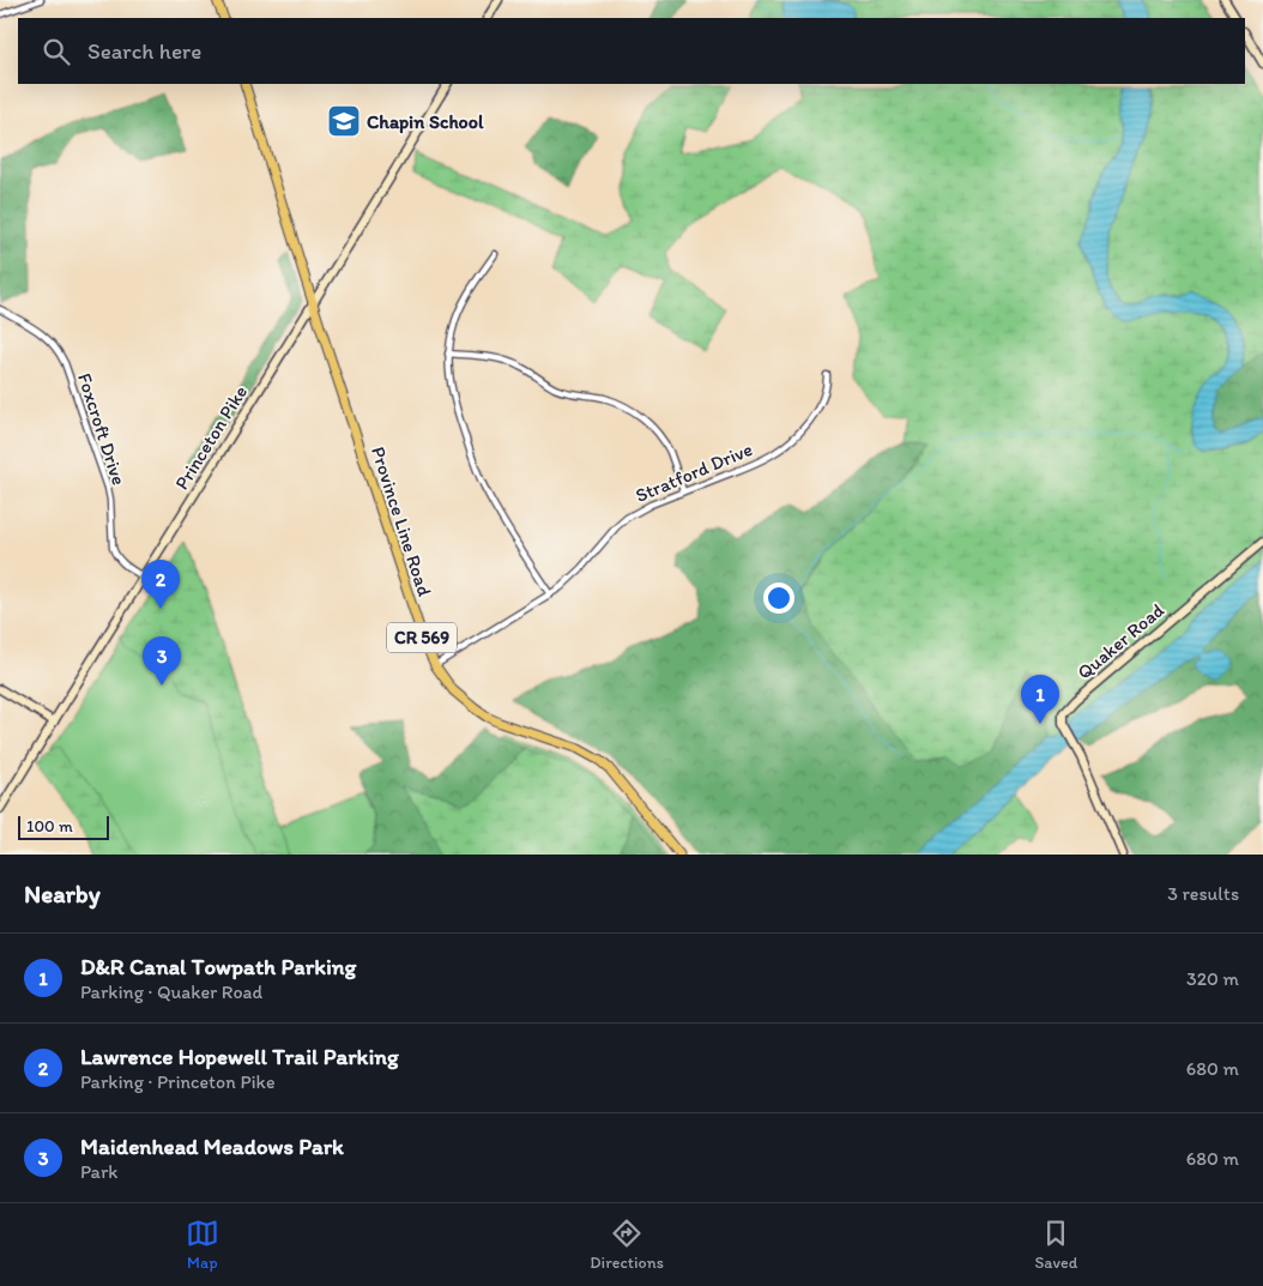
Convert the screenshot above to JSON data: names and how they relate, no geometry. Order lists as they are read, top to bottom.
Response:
{
  "streets": {
    "main road": [
      "Princeton Pike",
      "Province Line Road",
      "CR 569",
      "Quaker Road"
    ],
    "street": ["Foxcroft Drive", "Stratford Drive"]
  },
  "crossings": [
    ["Foxcroft Drive", "Princeton Pike"],
    ["Princeton Pike", "Province Line Road"],
    ["Stratford Drive", "Province Line Road"]
  ],
  "places": {
    "school or university": ["Chapin School"]
  },
  "scale_bar": "100 m",
  "page": {
    "search": "Search here",
    "pins": ["2", "3", "1"],
    "scale": "100 m",
    "heading": ["Nearby", "3 results"],
    "list": [
      {
        "mark": "1",
        "name": "D&R Canal Towpath Parking",
        "note": "Parking · Quaker Road",
        "value": "320 m"
      },
      {
        "mark": "2",
        "name": "Lawrence Hopewell Trail Parking",
        "note": "Parking · Princeton Pike",
        "value": "680 m"
      },
      {
        "mark": "3",
        "name": "Maidenhead Meadows Park",
        "note": "Park",
        "value": "680 m"
      }
    ],
    "nav": ["Map", "Directions", "Saved"]
  }
}
